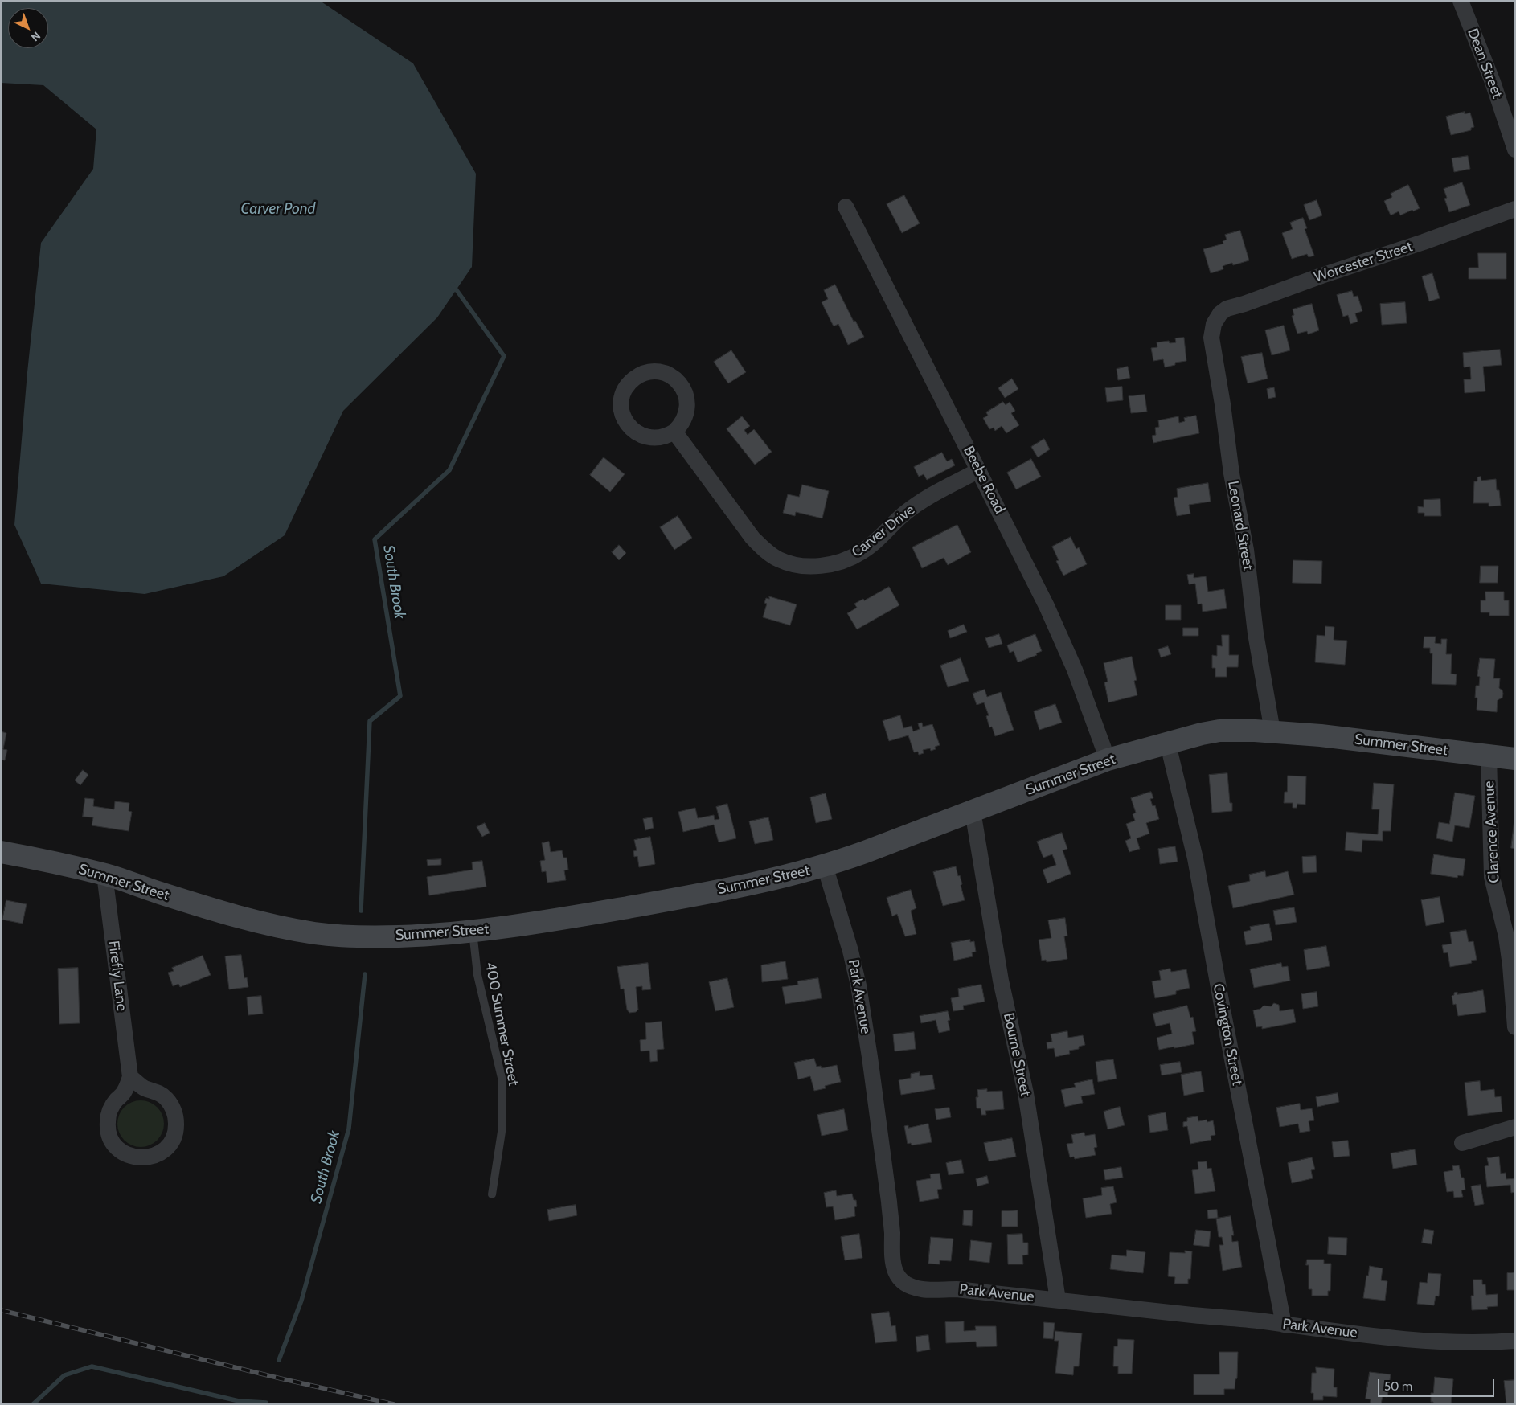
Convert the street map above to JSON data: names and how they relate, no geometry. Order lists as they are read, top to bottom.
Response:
{
  "streets": {
    "main road": ["Summer Street"],
    "street": [
      "Dean Street",
      "Worcester Street",
      "Beebe Road",
      "Leonard Street",
      "Carver Drive",
      "Clarence Avenue",
      "Firefly Lane",
      "Park Avenue",
      "Covington Street",
      "Bourne Street"
    ],
    "lane": ["400 Summer Street"]
  },
  "crossings": [
    ["Worcester Street", "Leonard Street"],
    ["Beebe Road", "Carver Drive"],
    ["Beebe Road", "Summer Street"],
    ["Leonard Street", "Summer Street"],
    ["Summer Street", "Clarence Avenue"],
    ["Summer Street", "Firefly Lane"],
    ["Summer Street", "Park Avenue"],
    ["Summer Street", "400 Summer Street"],
    ["Summer Street", "Covington Street"],
    ["Summer Street", "Bourne Street"],
    ["Park Avenue", "Covington Street"],
    ["Park Avenue", "Bourne Street"]
  ],
  "water": ["Carver Pond", "South Brook"],
  "scale_bar": "50 m",
  "north": "bottom right"
}
